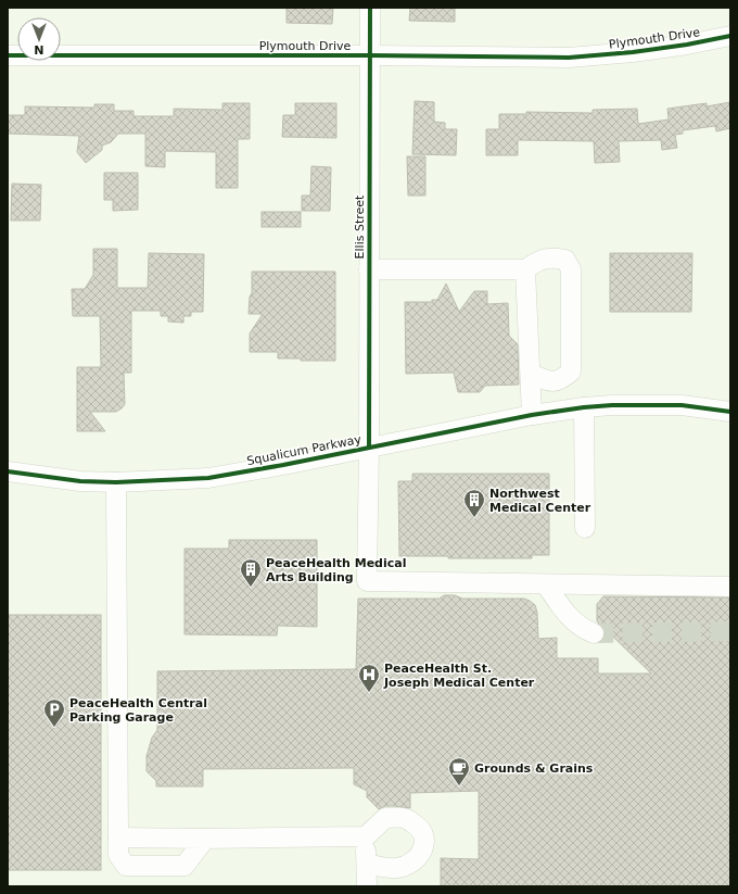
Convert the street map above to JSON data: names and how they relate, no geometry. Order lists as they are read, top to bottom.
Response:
{
  "streets": {
    "street": ["Plymouth Drive", "Ellis Street", "Squalicum Parkway"]
  },
  "crossings": [
    ["Plymouth Drive", "Ellis Street"],
    ["Ellis Street", "Squalicum Parkway"]
  ],
  "places": {
    "building": ["Northwest Medical Center", "PeaceHealth Medical Arts Building"],
    "hospital": ["PeaceHealth St. Joseph Medical Center"],
    "parking": ["PeaceHealth Central Parking Garage"],
    "cafe": ["Grounds & Grains"]
  },
  "north": "bottom"
}
